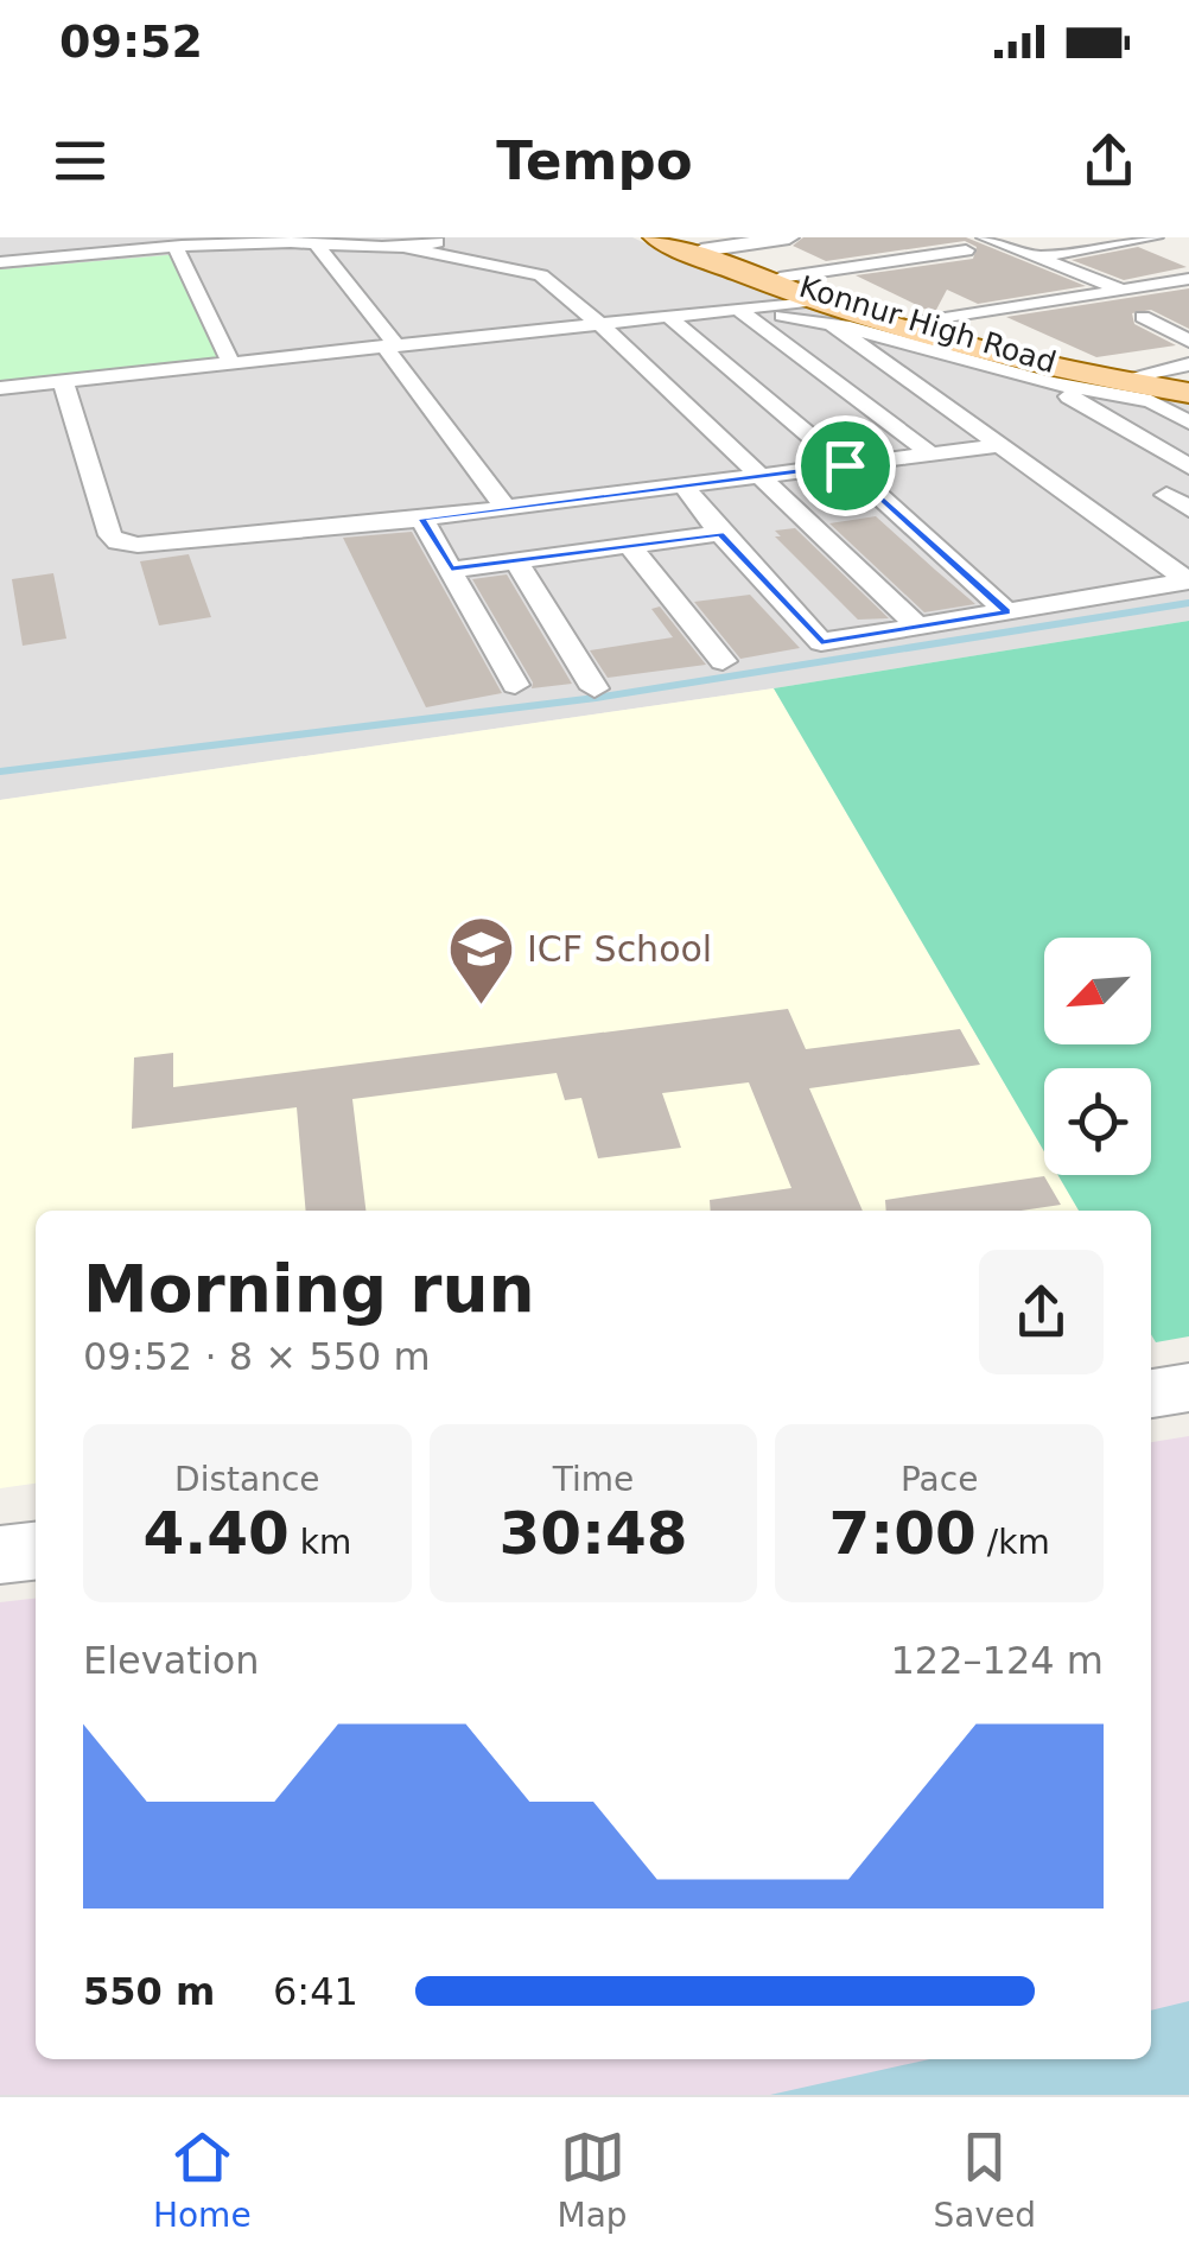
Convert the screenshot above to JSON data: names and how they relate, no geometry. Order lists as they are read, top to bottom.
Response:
{
  "streets": {
    "main road": ["Konnur High Road"]
  },
  "places": {
    "school or university": ["ICF School"]
  },
  "north": "bottom left",
  "page": {
    "status": "09:52",
    "header": "Tempo",
    "heading": ["Morning run", "09:52 · 8 × 550 m"],
    "stats": [
      ["Distance", "4.40 km"],
      ["Time", "30:48"],
      ["Pace", "7:00 /km"]
    ],
    "chart": ["Elevation", "122–124 m"],
    "list": [
      {
        "name": "550 m",
        "note": "6:41"
      }
    ],
    "tabs": ["Home", "Map", "Saved"]
  }
}
